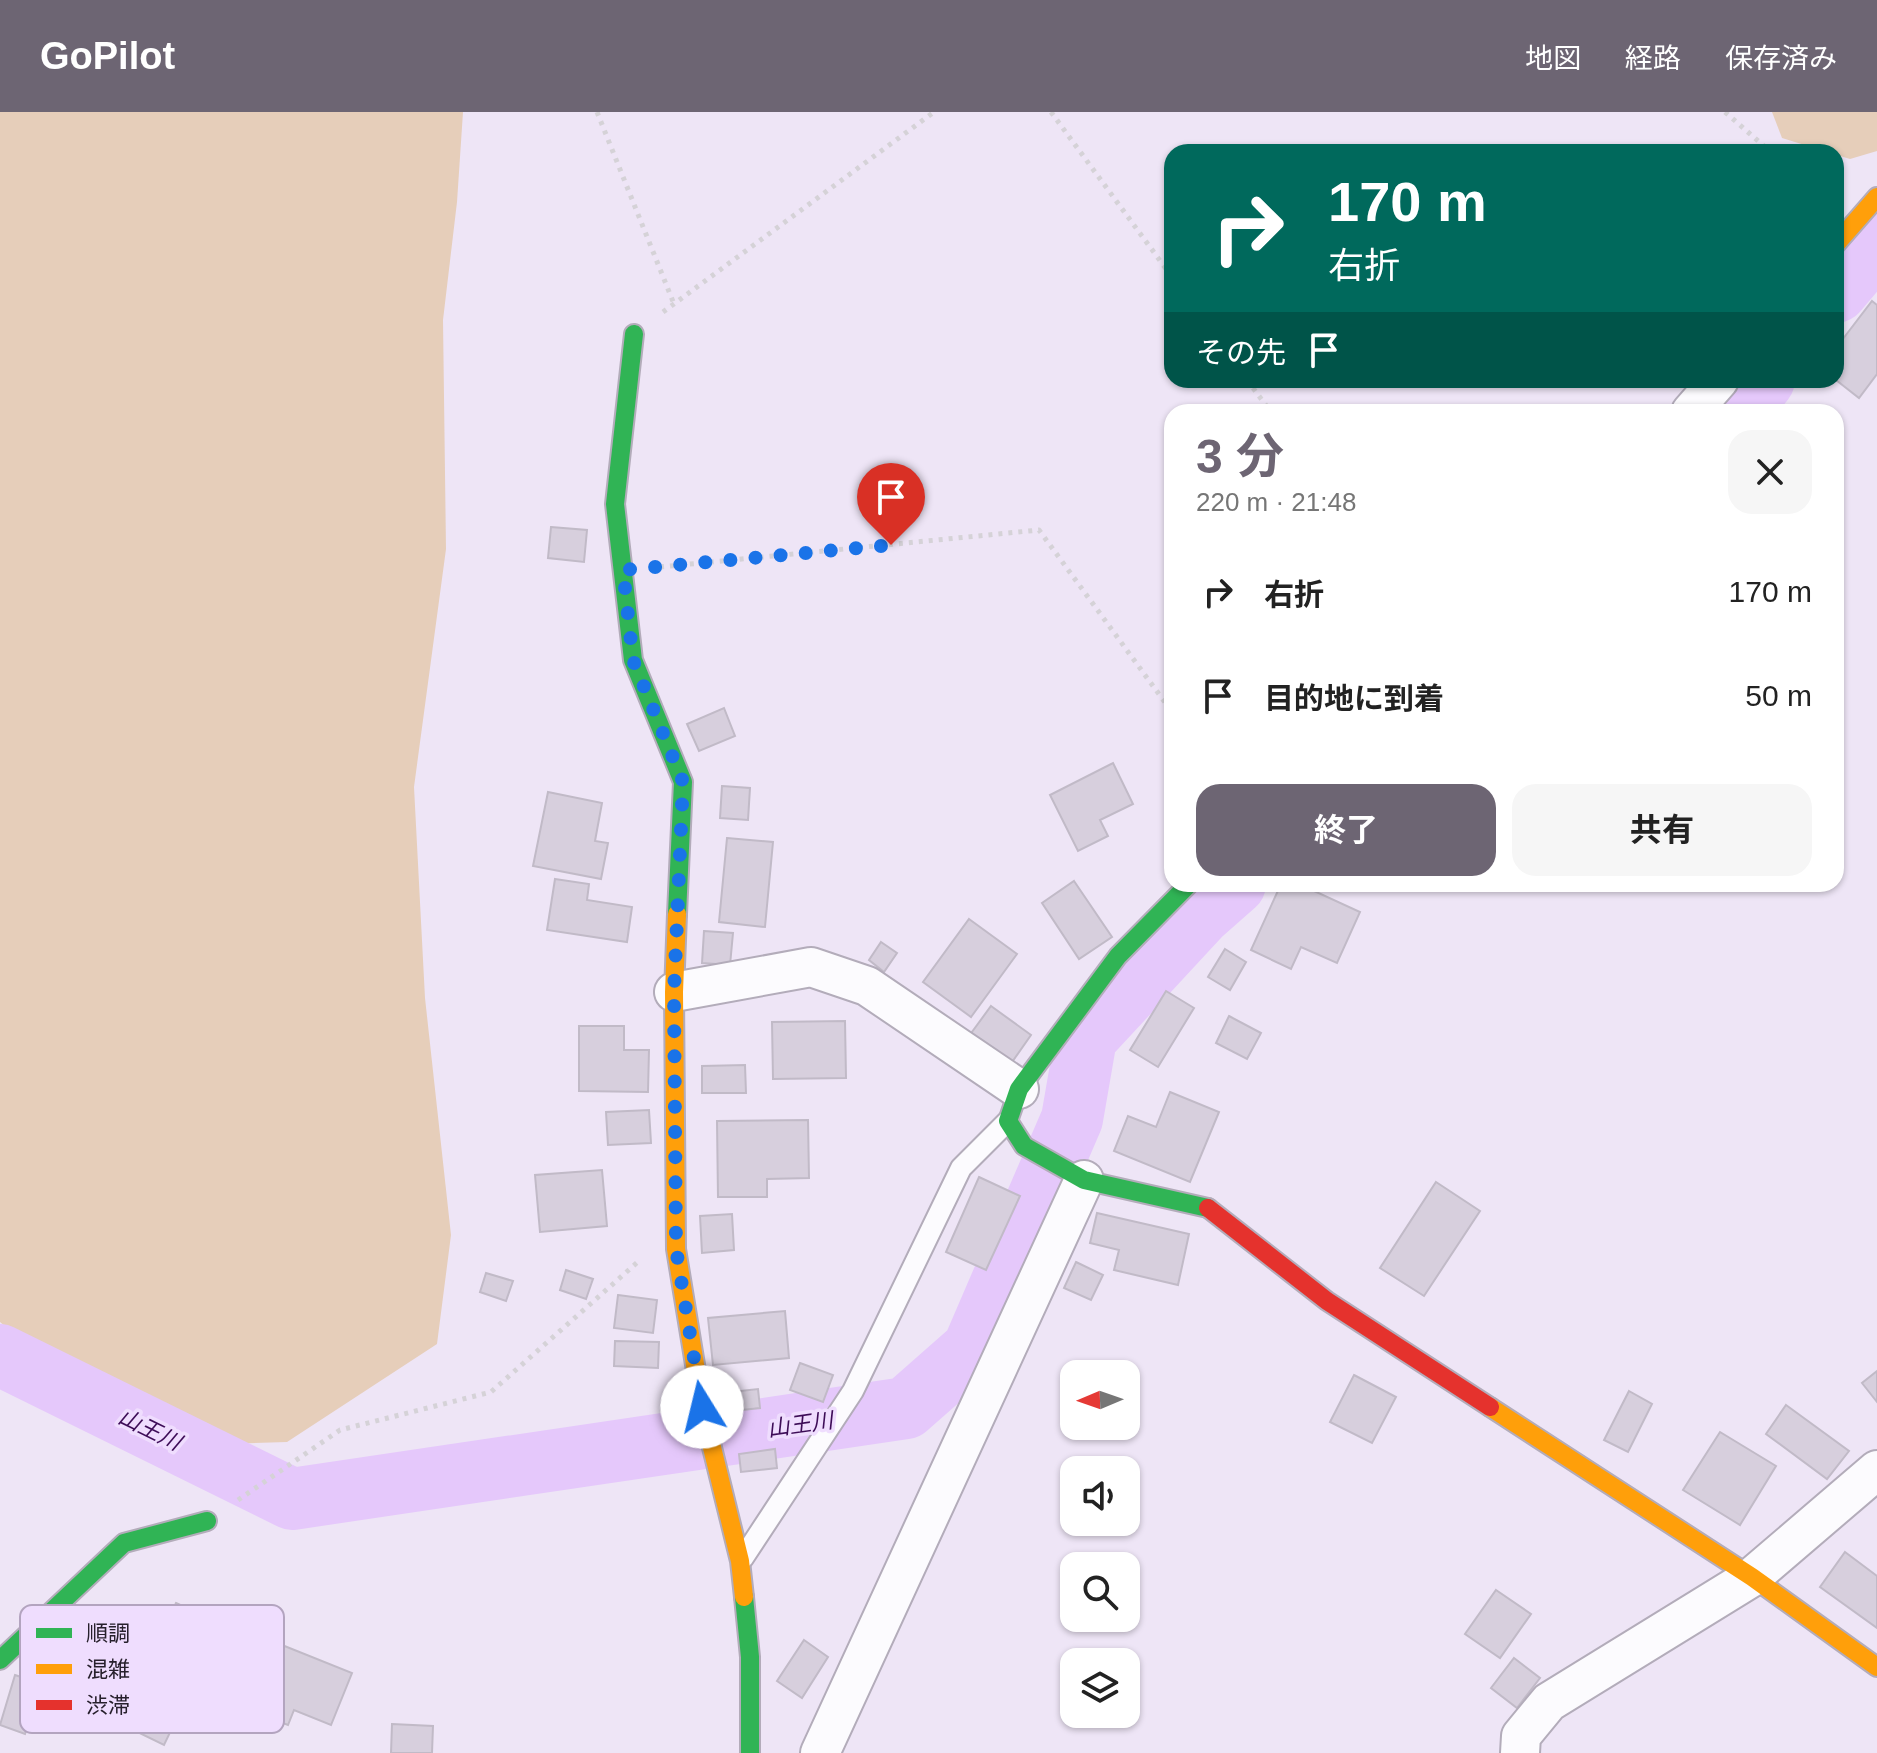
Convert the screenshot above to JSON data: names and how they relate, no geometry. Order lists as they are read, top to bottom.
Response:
{
  "water": ["山王川"],
  "legend": ["順調", "混雑", "渋滞"],
  "north": "left",
  "page": {
    "header": "GoPilot",
    "nav": ["地図", "経路", "保存済み"],
    "turn": ["170 m", "右折"],
    "then": "その先",
    "heading": ["3 分", "220 m · 21:48"],
    "list": [
      {
        "name": "右折",
        "value": "170 m"
      },
      {
        "name": "目的地に到着",
        "value": "50 m"
      }
    ],
    "buttons": ["終了", "共有"]
  }
}
